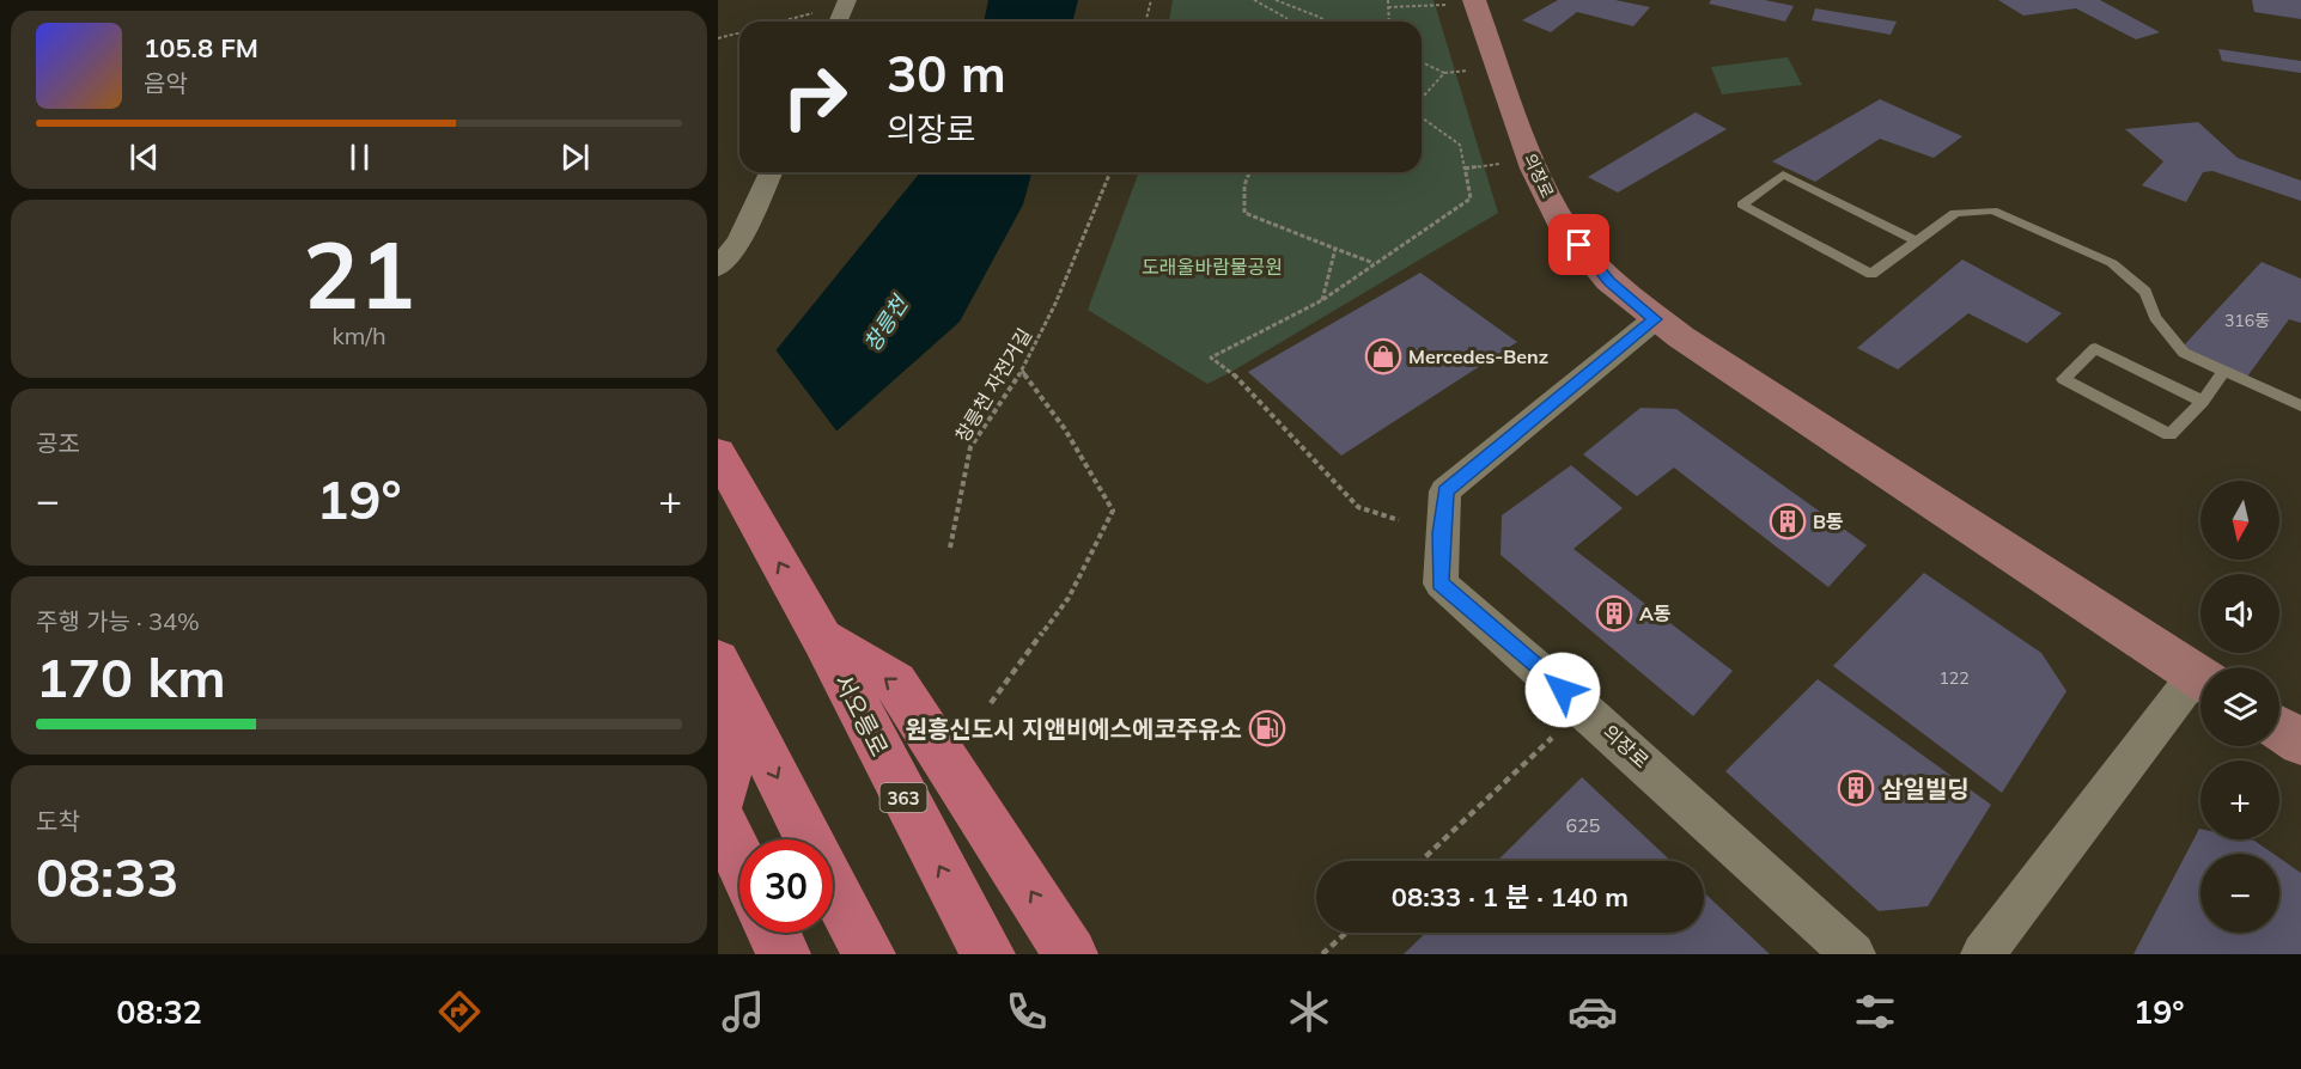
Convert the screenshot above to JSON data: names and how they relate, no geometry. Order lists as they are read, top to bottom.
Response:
{
  "streets": {
    "main road": ["서오릉로", "363"],
    "street": ["의장로"],
    "path": ["창릉천 자전거길"]
  },
  "crossings": [
    ["서오릉로", "363"]
  ],
  "water": ["창릉천"],
  "parks": ["도래울바람물공원"],
  "places": {
    "shop": ["Mercedes-Benz"],
    "building": ["B동", "A동", "삼일빌딩"],
    "fuel station": ["원흥신도시 지앤비에스에코주유소"]
  },
  "house_numbers": ["316동", "122", "625"],
  "north": "bottom",
  "page": {
    "turn": ["30 m", "의장로"],
    "song": ["105.8 FM", "음악"],
    "tile": [
      ["21", "km/h"],
      "공조",
      ["주행 가능 · 34%", "170 km"],
      ["도착", "08:33"]
    ],
    "heat": ["−", "19°", "+"],
    "map_buttons": ["+", "−"],
    "limit": "30",
    "trip": "08:33 · 1 분 · 140 m",
    "tabs": ["08:32", "19°"]
  }
}
